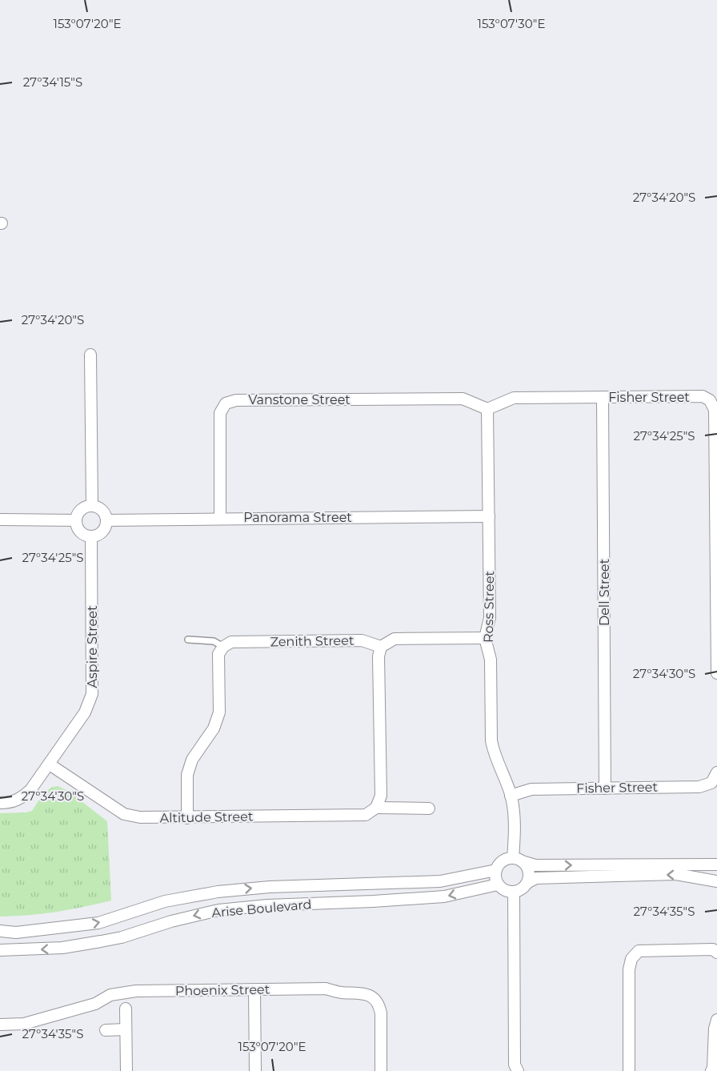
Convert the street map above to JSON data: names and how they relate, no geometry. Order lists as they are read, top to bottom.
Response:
{
  "streets": {
    "street": [
      "Fisher Street",
      "Vanstone Street",
      "Panorama Street",
      "Dell Street",
      "Ross Street",
      "Zenith Street",
      "Aspire Street",
      "Altitude Street",
      "Arise Boulevard",
      "Phoenix Street"
    ]
  },
  "crossings": [
    ["Fisher Street", "Vanstone Street"],
    ["Fisher Street", "Dell Street"],
    ["Fisher Street", "Ross Street"],
    ["Vanstone Street", "Panorama Street"],
    ["Vanstone Street", "Ross Street"],
    ["Panorama Street", "Ross Street"],
    ["Panorama Street", "Aspire Street"],
    ["Ross Street", "Arise Boulevard"],
    ["Aspire Street", "Altitude Street"]
  ],
  "coordinates": [
    "153°07'20\"E",
    "153°07'30\"E",
    "27°34'15\"S",
    "27°34'20\"S",
    "27°34'25\"S",
    "27°34'30\"S",
    "27°34'35\"S"
  ]
}
